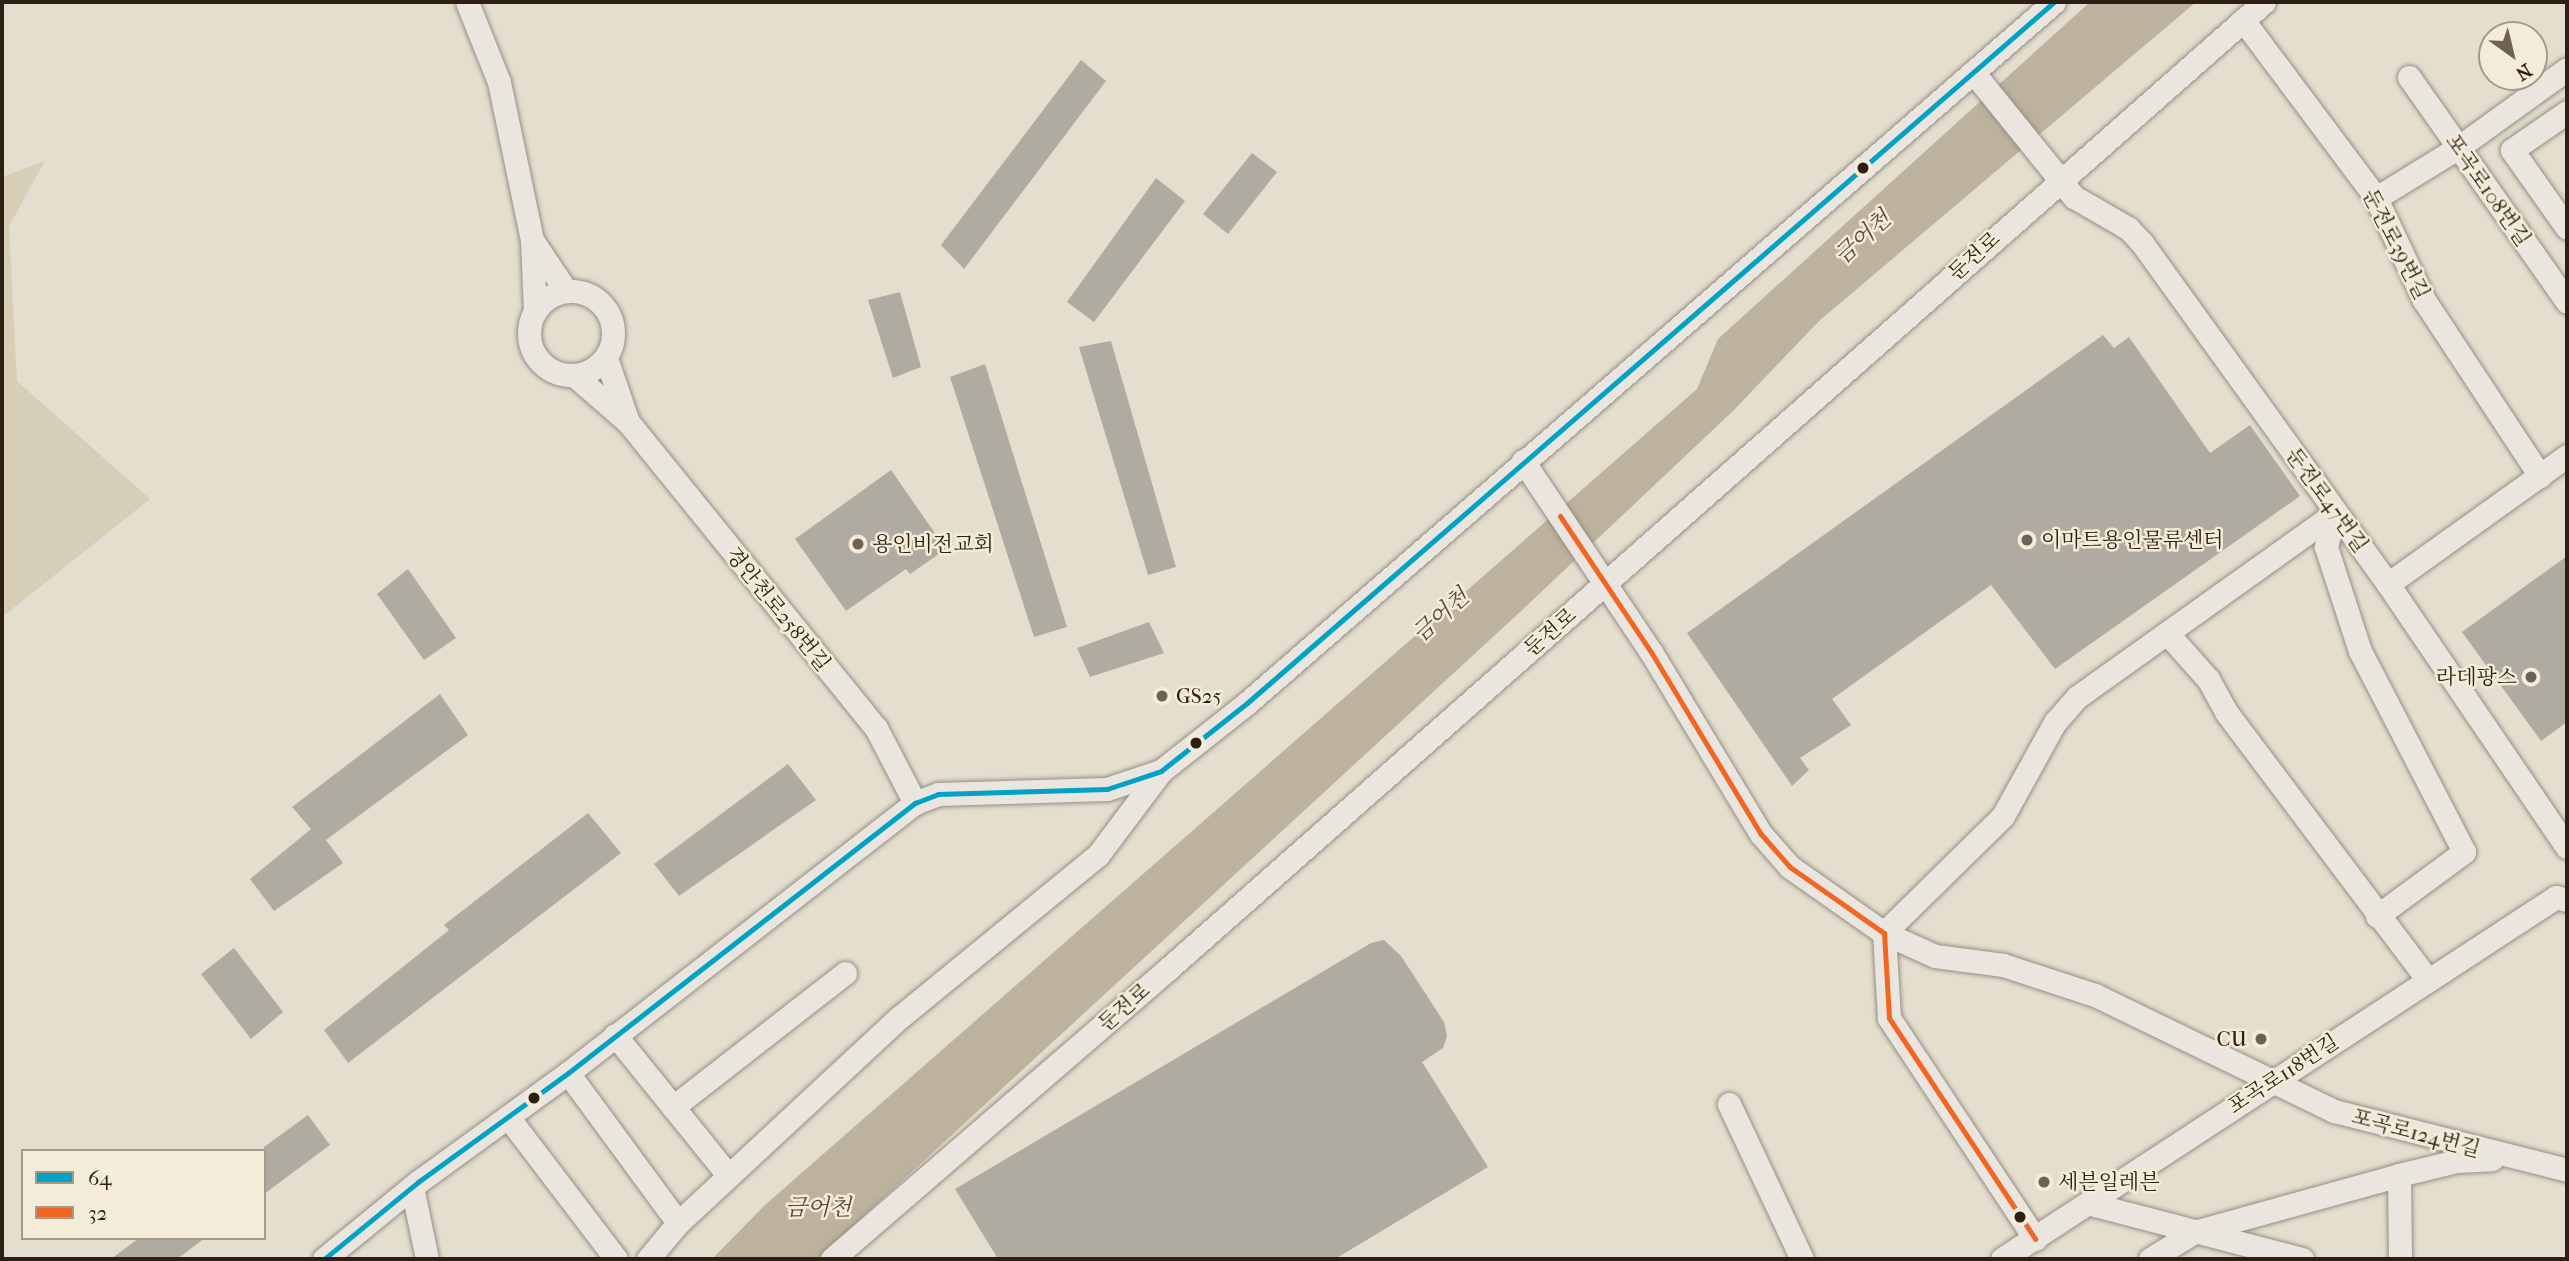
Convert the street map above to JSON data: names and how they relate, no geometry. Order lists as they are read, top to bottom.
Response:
{
  "streets": {
    "street": [
      "포곡로108번길",
      "둔전로39번길",
      "둔전로",
      "둔전로47번길",
      "경안천로258번길",
      "포곡로118번길",
      "포곡로124번길"
    ]
  },
  "crossings": [
    ["둔전로39번길", "둔전로"],
    ["둔전로", "둔전로47번길"],
    ["둔전로", "포곡로124번길"],
    ["포곡로118번길", "포곡로124번길"]
  ],
  "water": ["금어천"],
  "places": [
    "이마트용인물류센터",
    "용인비전교회",
    "라데팡스",
    "GS25",
    "CU",
    "세븐일레븐"
  ],
  "lines": ["transit line 64", "transit line 32"],
  "legend": ["64", "32"],
  "north": "bottom right"
}
